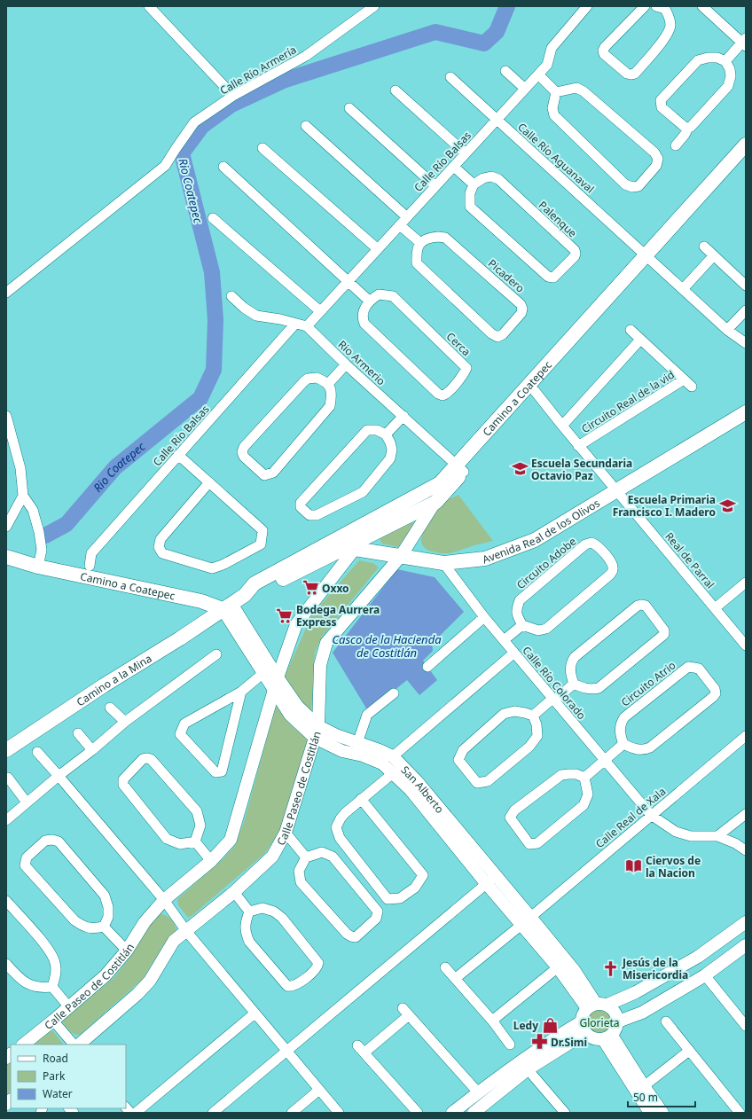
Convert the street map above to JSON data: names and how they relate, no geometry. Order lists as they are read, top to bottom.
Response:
{
  "streets": {
    "main road": ["Camino a Coatepec", "Avenida Real de los Olivos", "Camino a la Mina"],
    "street": [
      "Calle Río Armería",
      "Calle Río Aguanaval",
      "Calle Río Balsas",
      "Palenque",
      "Picadero",
      "Cerca",
      "Rio Armerio",
      "Circuito Real de la vid",
      "Real de Parral",
      "Circuito Adobe",
      "Calle Río Colorado",
      "Circuito Atrio",
      "Calle Paseo de Costitlán",
      "San Alberto",
      "Calle Real de Xala"
    ]
  },
  "crossings": [
    ["Calle Río Aguanaval", "Calle Río Balsas"],
    ["Calle Río Aguanaval", "Camino a Coatepec"],
    ["Calle Río Balsas", "Rio Armerio"],
    ["Rio Armerio", "Camino a Coatepec"],
    ["Camino a Coatepec", "Avenida Real de los Olivos"],
    ["Camino a Coatepec", "Real de Parral"],
    ["Camino a Coatepec", "Camino a la Mina"],
    ["Camino a Coatepec", "Calle Paseo de Costitlán"],
    ["Camino a Coatepec", "San Alberto"],
    ["Circuito Real de la vid", "Real de Parral"],
    ["Avenida Real de los Olivos", "Real de Parral"],
    ["Avenida Real de los Olivos", "Calle Río Colorado"],
    ["Avenida Real de los Olivos", "Calle Paseo de Costitlán"],
    ["Camino a la Mina", "San Alberto"],
    ["Calle Río Colorado", "Calle Real de Xala"],
    ["Calle Paseo de Costitlán", "San Alberto"],
    ["San Alberto", "Calle Real de Xala"]
  ],
  "water": ["Rio Coatepec", "Casco de la Hacienda de Costitlán"],
  "parks": ["Glorieta"],
  "places": {
    "school or university": ["Escuela Secundaria Octavio Paz", "Escuela Primaria Francisco I. Madero"],
    "supermarket": ["Oxxo", "Bodega Aurrera Express"],
    "library": ["Ciervos de la Nacion"],
    "church": ["Jesús de la Misericordia"],
    "shop": ["Ledy"],
    "pharmacy": ["Dr.Simi"]
  },
  "legend": ["Road", "Park", "Water"],
  "scale_bar": "50 m"
}
